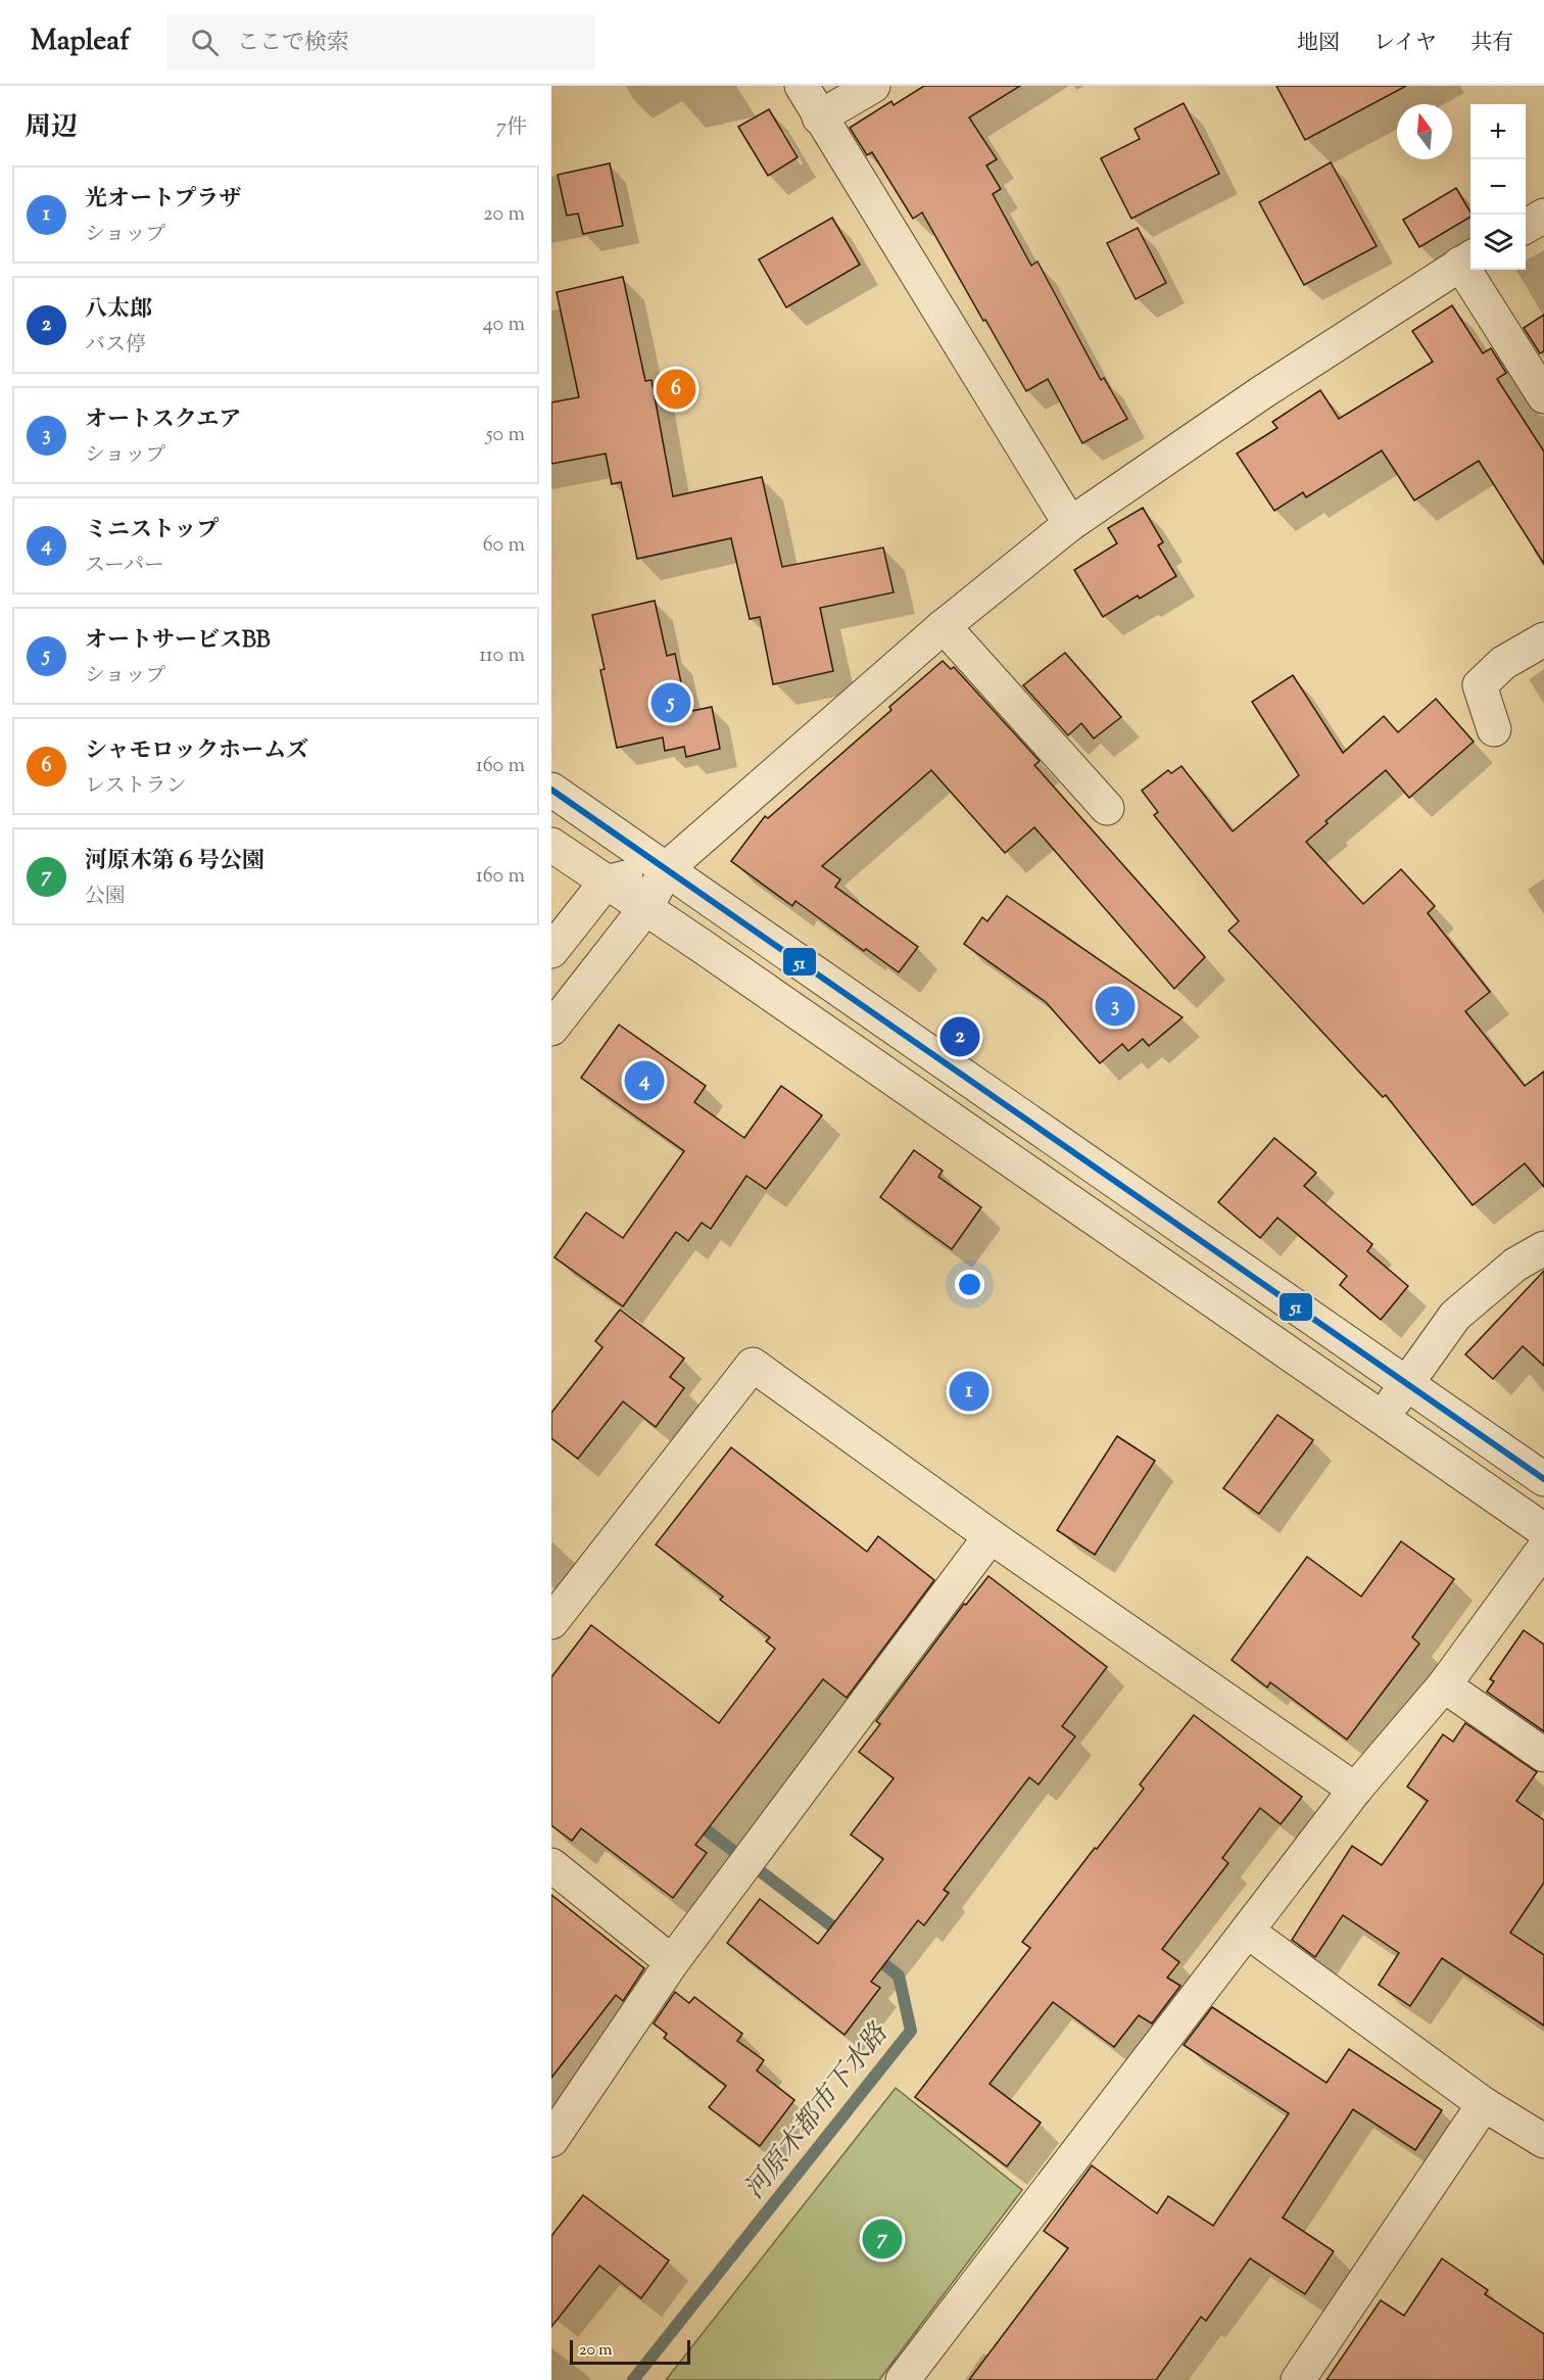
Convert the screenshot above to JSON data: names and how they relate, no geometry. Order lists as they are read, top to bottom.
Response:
{
  "water": ["河原木都市下水路"],
  "lines": ["transit line 51"],
  "scale_bar": "20 m",
  "north": "top",
  "page": {
    "header": "Mapleaf",
    "search": "ここで検索",
    "nav": ["地図", "レイヤ", "共有"],
    "heading": ["周辺", "7件"],
    "map_buttons": ["+", "−"],
    "list": [
      {
        "mark": "1",
        "name": "光オートプラザ",
        "note": "ショップ",
        "value": "20 m"
      },
      {
        "mark": "2",
        "name": "八太郎",
        "note": "バス停",
        "value": "40 m"
      },
      {
        "mark": "3",
        "name": "オートスクエア",
        "note": "ショップ",
        "value": "50 m"
      },
      {
        "mark": "4",
        "name": "ミニストップ",
        "note": "スーパー",
        "value": "60 m"
      },
      {
        "mark": "5",
        "name": "オートサービスBB",
        "note": "ショップ",
        "value": "110 m"
      },
      {
        "mark": "6",
        "name": "シャモロックホームズ",
        "note": "レストラン",
        "value": "160 m"
      },
      {
        "mark": "7",
        "name": "河原木第６号公園",
        "note": "公園",
        "value": "160 m"
      }
    ],
    "pins": [
      "6",
      "5",
      "3",
      "2",
      "4",
      "1",
      "7"
    ],
    "scale": "20 m"
  }
}
